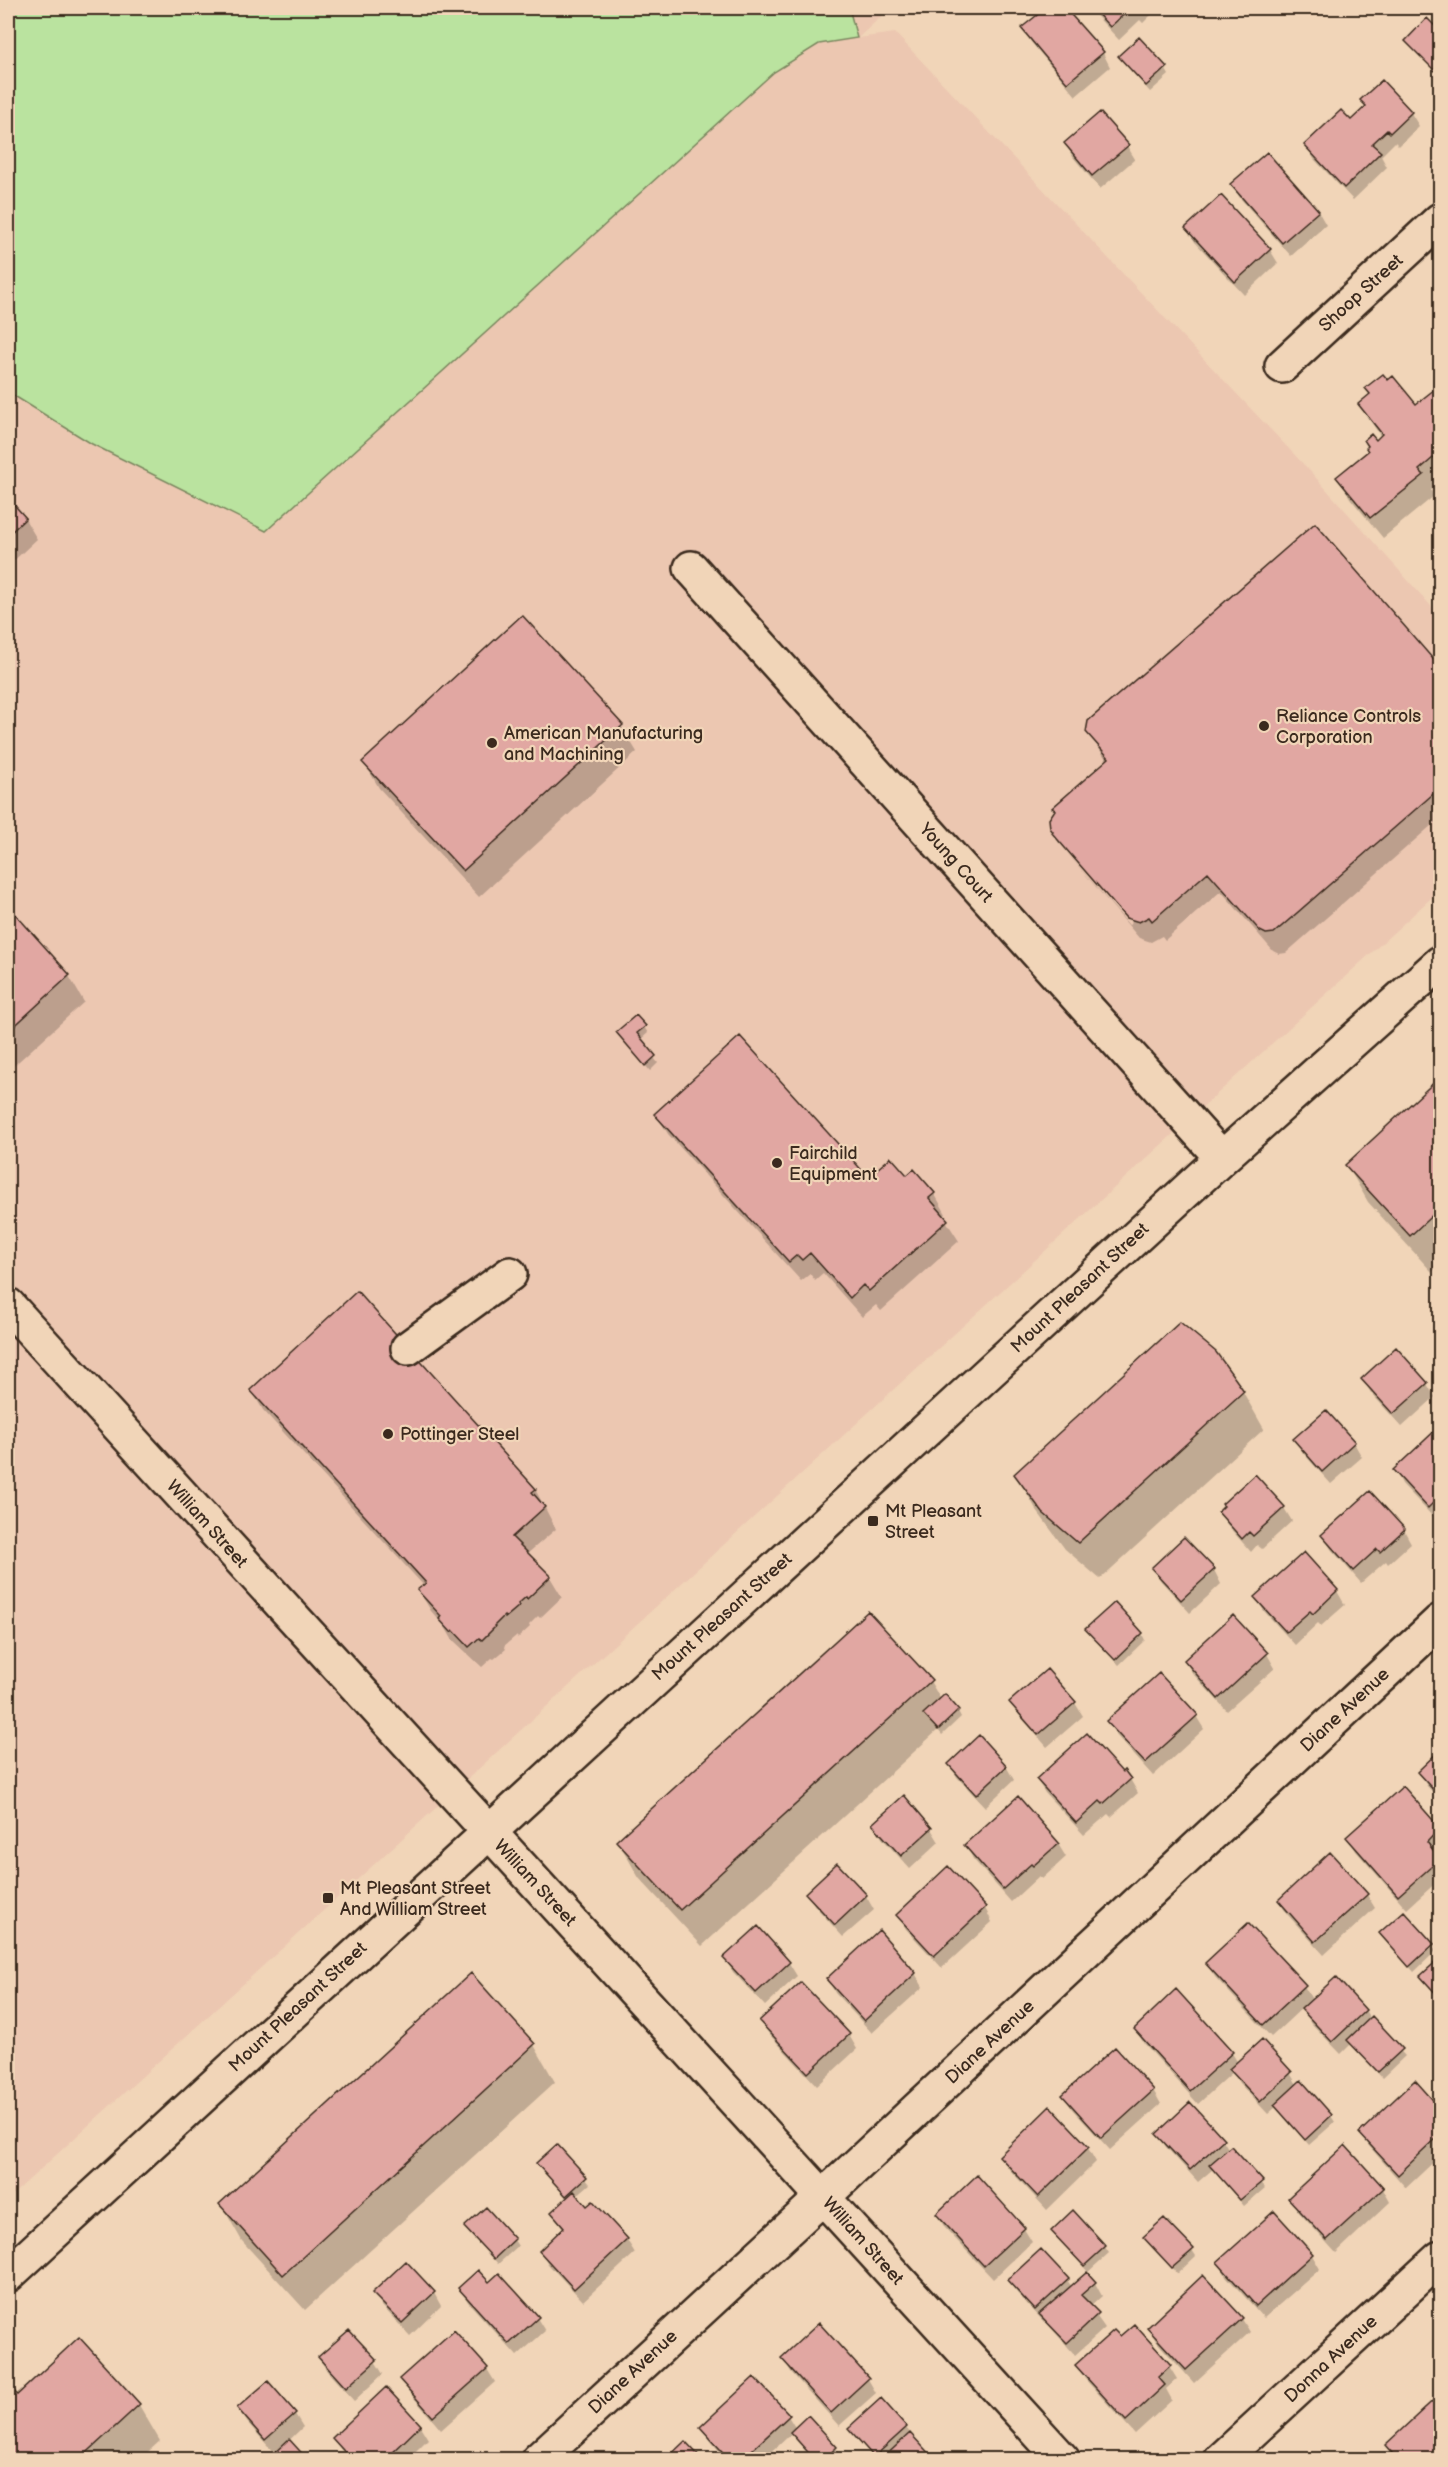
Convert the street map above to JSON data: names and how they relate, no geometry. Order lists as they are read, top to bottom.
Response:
{
  "streets": {
    "street": [
      "Shoop Street",
      "Young Court",
      "Mount Pleasant Street",
      "William Street",
      "Diane Avenue",
      "Donna Avenue"
    ]
  },
  "crossings": [
    ["Young Court", "Mount Pleasant Street"],
    ["Mount Pleasant Street", "William Street"],
    ["William Street", "Diane Avenue"]
  ],
  "places": {
    "other": [
      "Reliance Controls Corporation",
      "American Manufacturing and Machining",
      "Fairchild Equipment",
      "Pottinger Steel"
    ],
    "transit": ["Mt Pleasant Street", "Mt Pleasant Street And William Street"]
  }
}
